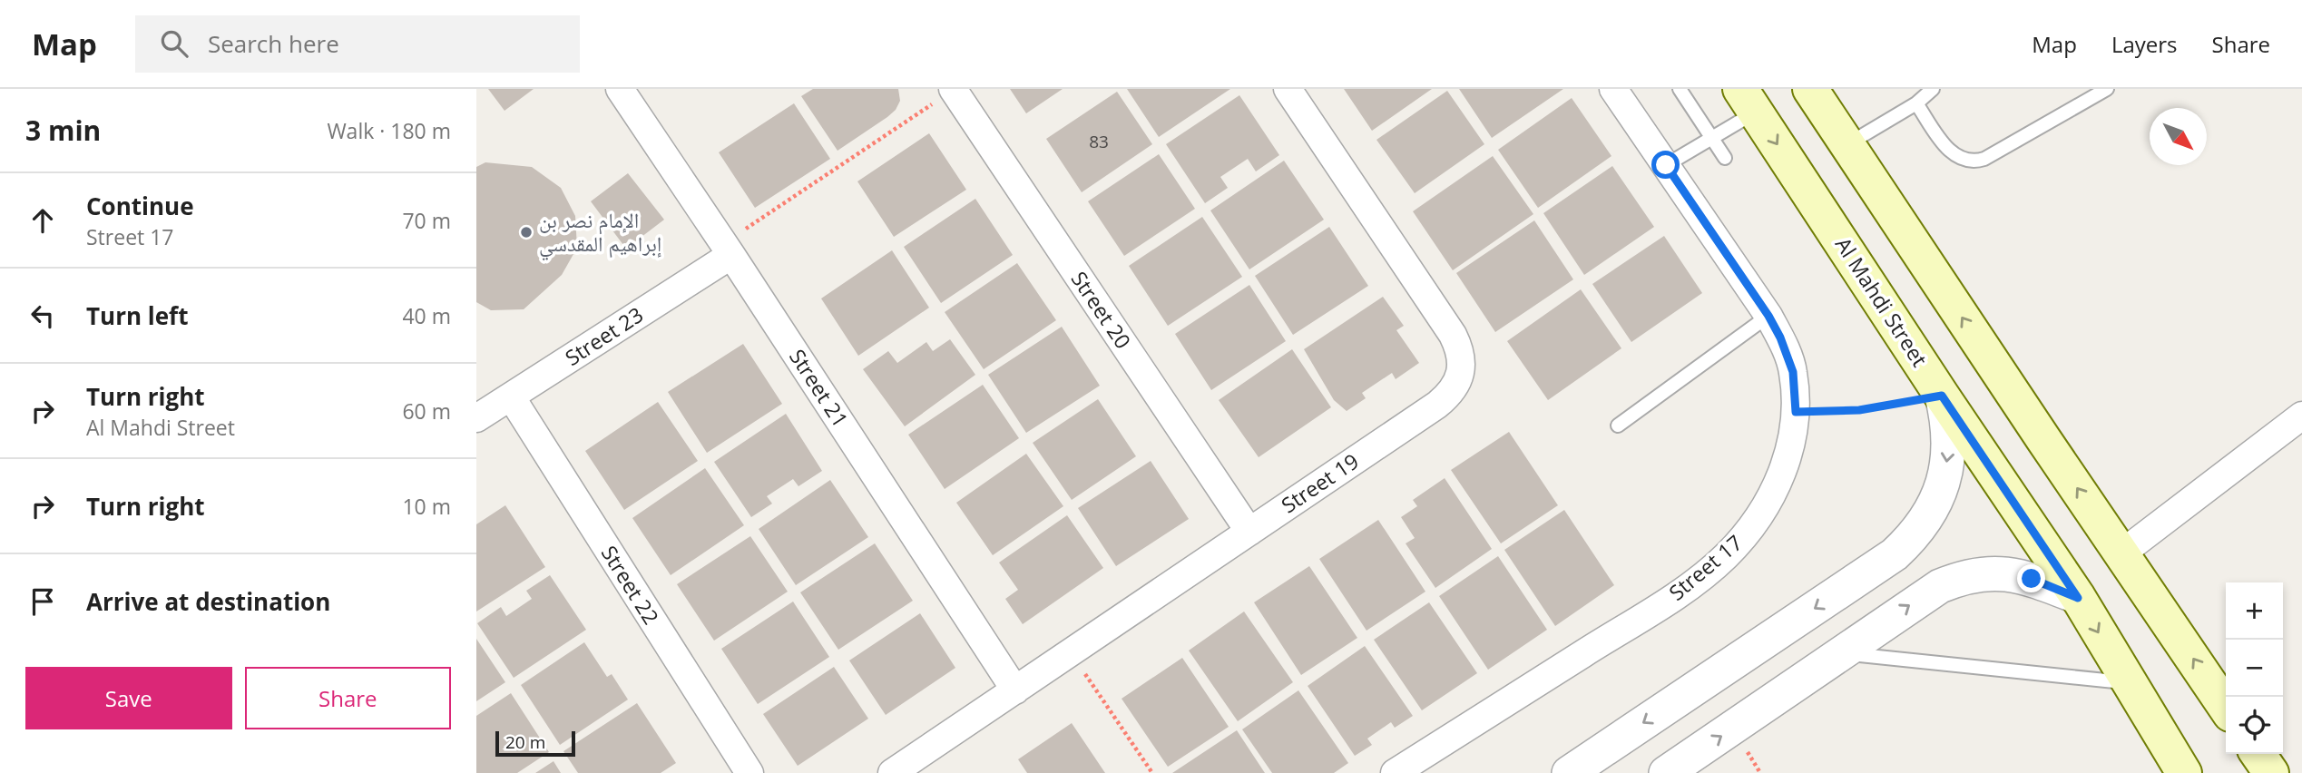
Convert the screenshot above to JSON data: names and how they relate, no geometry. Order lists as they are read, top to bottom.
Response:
{
  "streets": {
    "main road": ["Al Mahdi Street"],
    "street": [
      "Street 20",
      "Street 23",
      "Street 21",
      "Street 19",
      "Street 17",
      "Street 22"
    ]
  },
  "crossings": [
    ["Street 20", "Street 19"],
    ["Street 23", "Street 21"],
    ["Street 23", "Street 22"],
    ["Street 21", "Street 19"]
  ],
  "places": ["الإمام نصر بن إبراهيم المقدسي"],
  "house_numbers": ["83"],
  "scale_bar": "20 m",
  "north": "bottom right",
  "page": {
    "header": "Map",
    "search": "Search here",
    "nav": ["Map", "Layers", "Share"],
    "heading": ["3 min", "Walk · 180 m"],
    "list": [
      ["Continue", "Street 17", "70 m"],
      ["Turn left", "40 m"],
      ["Turn right", "Al Mahdi Street", "60 m"],
      ["Turn right", "10 m"],
      "Arrive at destination"
    ],
    "map_buttons": ["+", "−"],
    "buttons": ["Save", "Share"],
    "scale": "20 m"
  }
}
